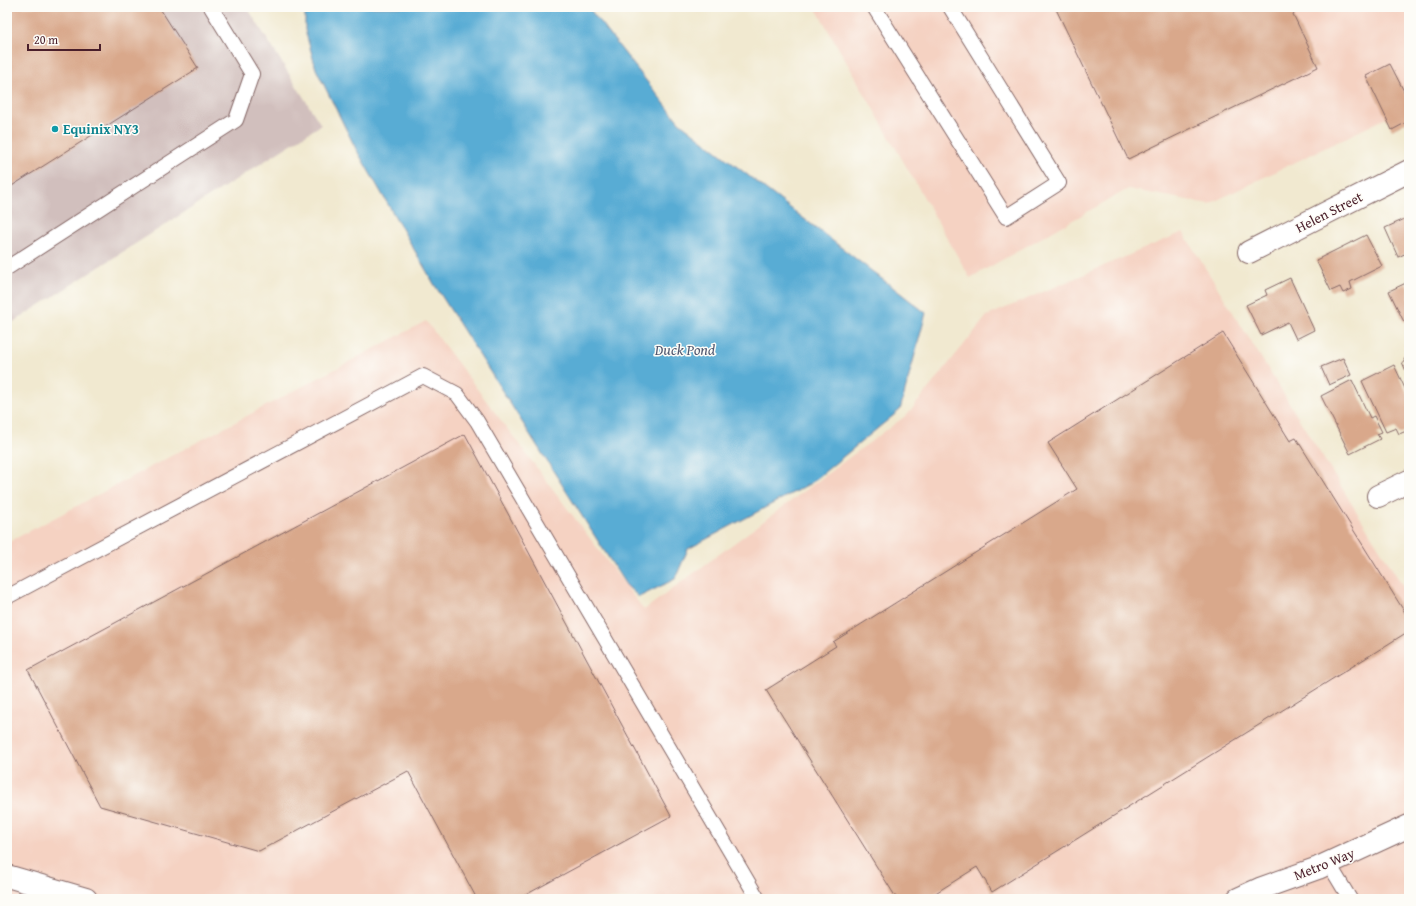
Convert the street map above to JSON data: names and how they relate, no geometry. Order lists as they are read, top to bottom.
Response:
{
  "streets": {
    "street": ["Helen Street", "Metro Way"]
  },
  "water": ["Duck Pond"],
  "places": ["Equinix NY3"],
  "scale_bar": "20 m"
}
